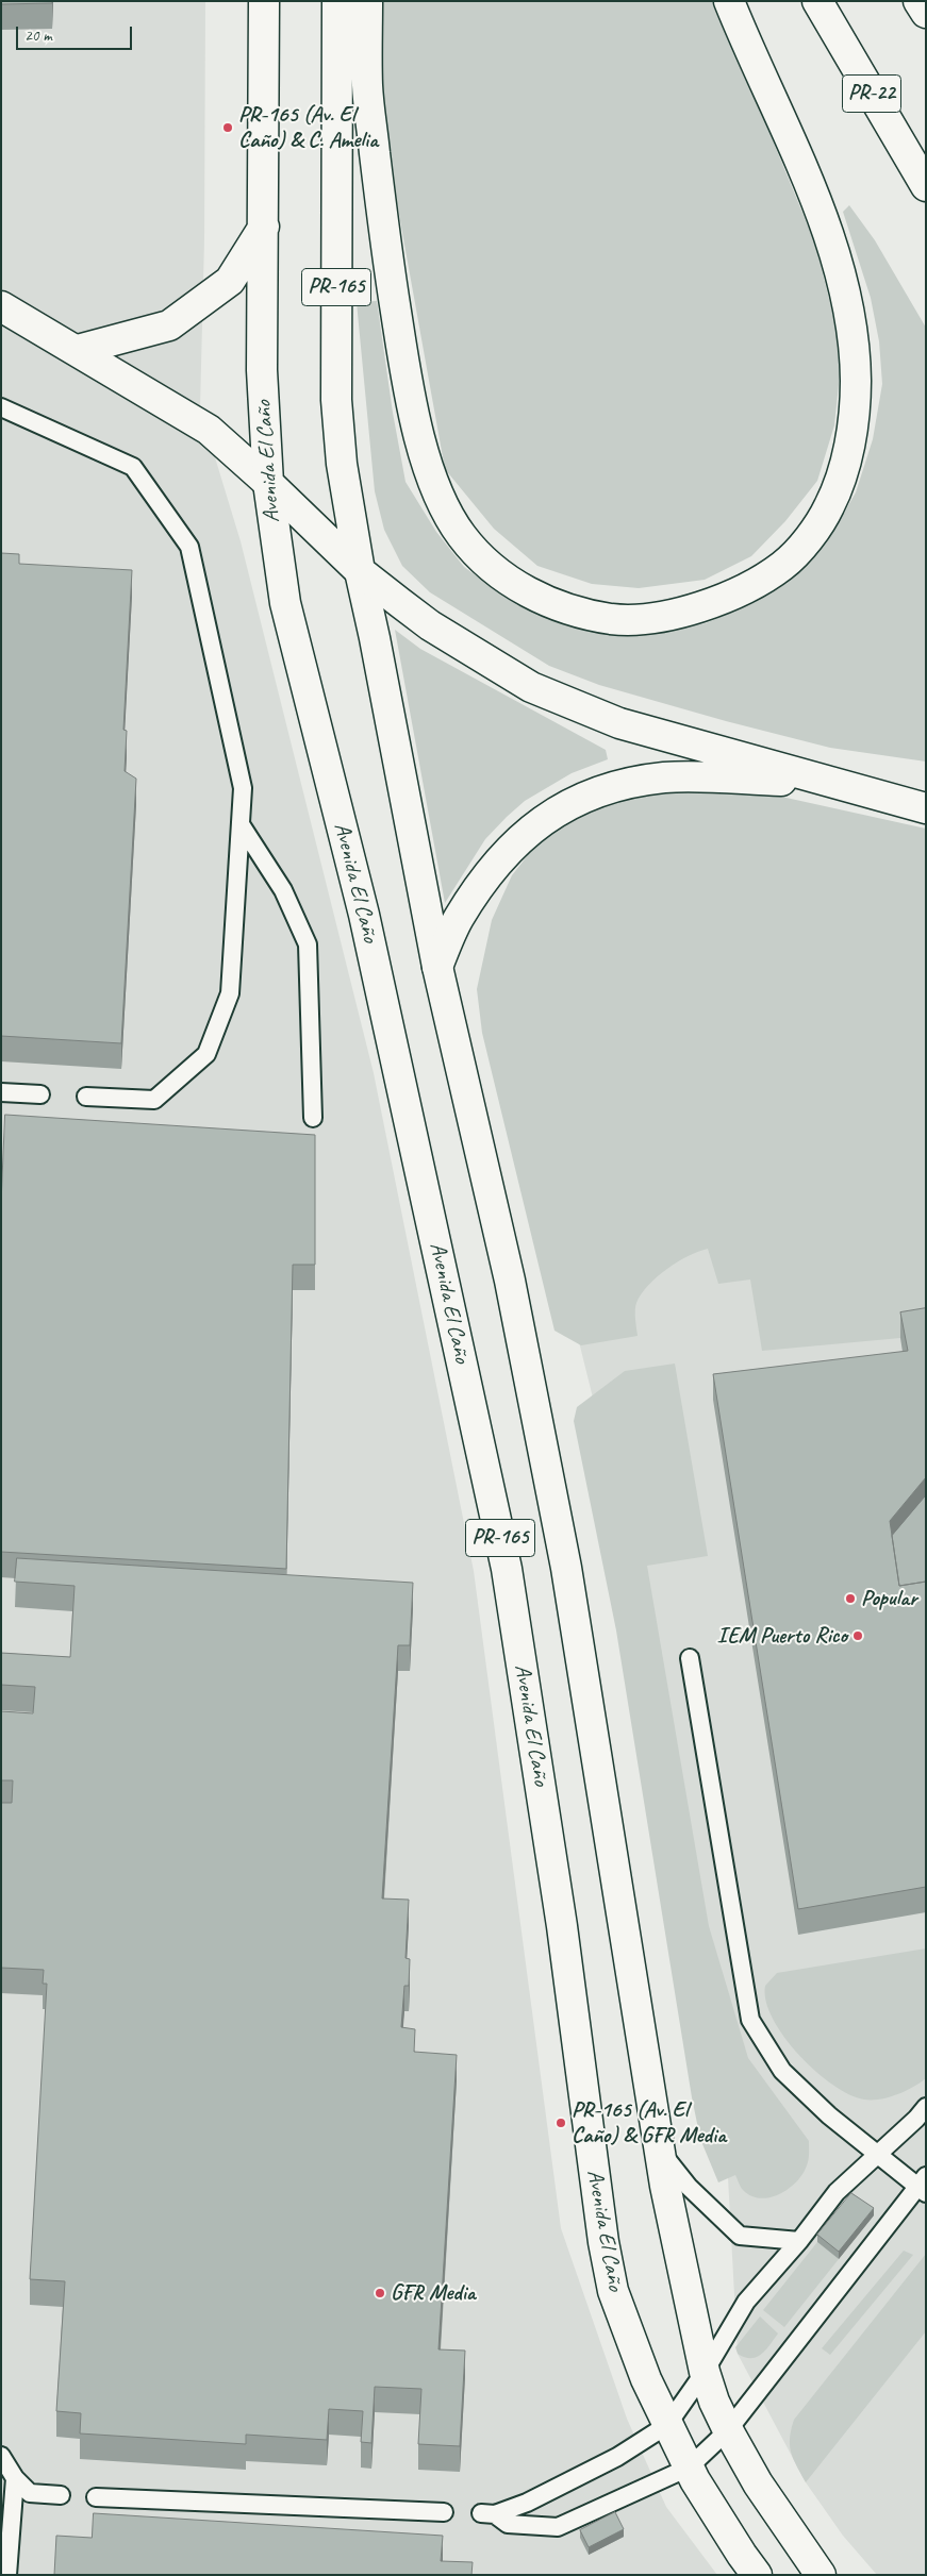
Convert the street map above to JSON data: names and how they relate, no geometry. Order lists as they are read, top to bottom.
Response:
{
  "streets": {
    "main road": ["PR-22", "PR-165", "Avenida El Caño"]
  },
  "places": [
    "PR-165 (Av. El Caño) & C. Amelia",
    "Popular",
    "IEM Puerto Rico",
    "PR-165 (Av. El Caño) & GFR Media",
    "GFR Media"
  ],
  "scale_bar": "20 m"
}
